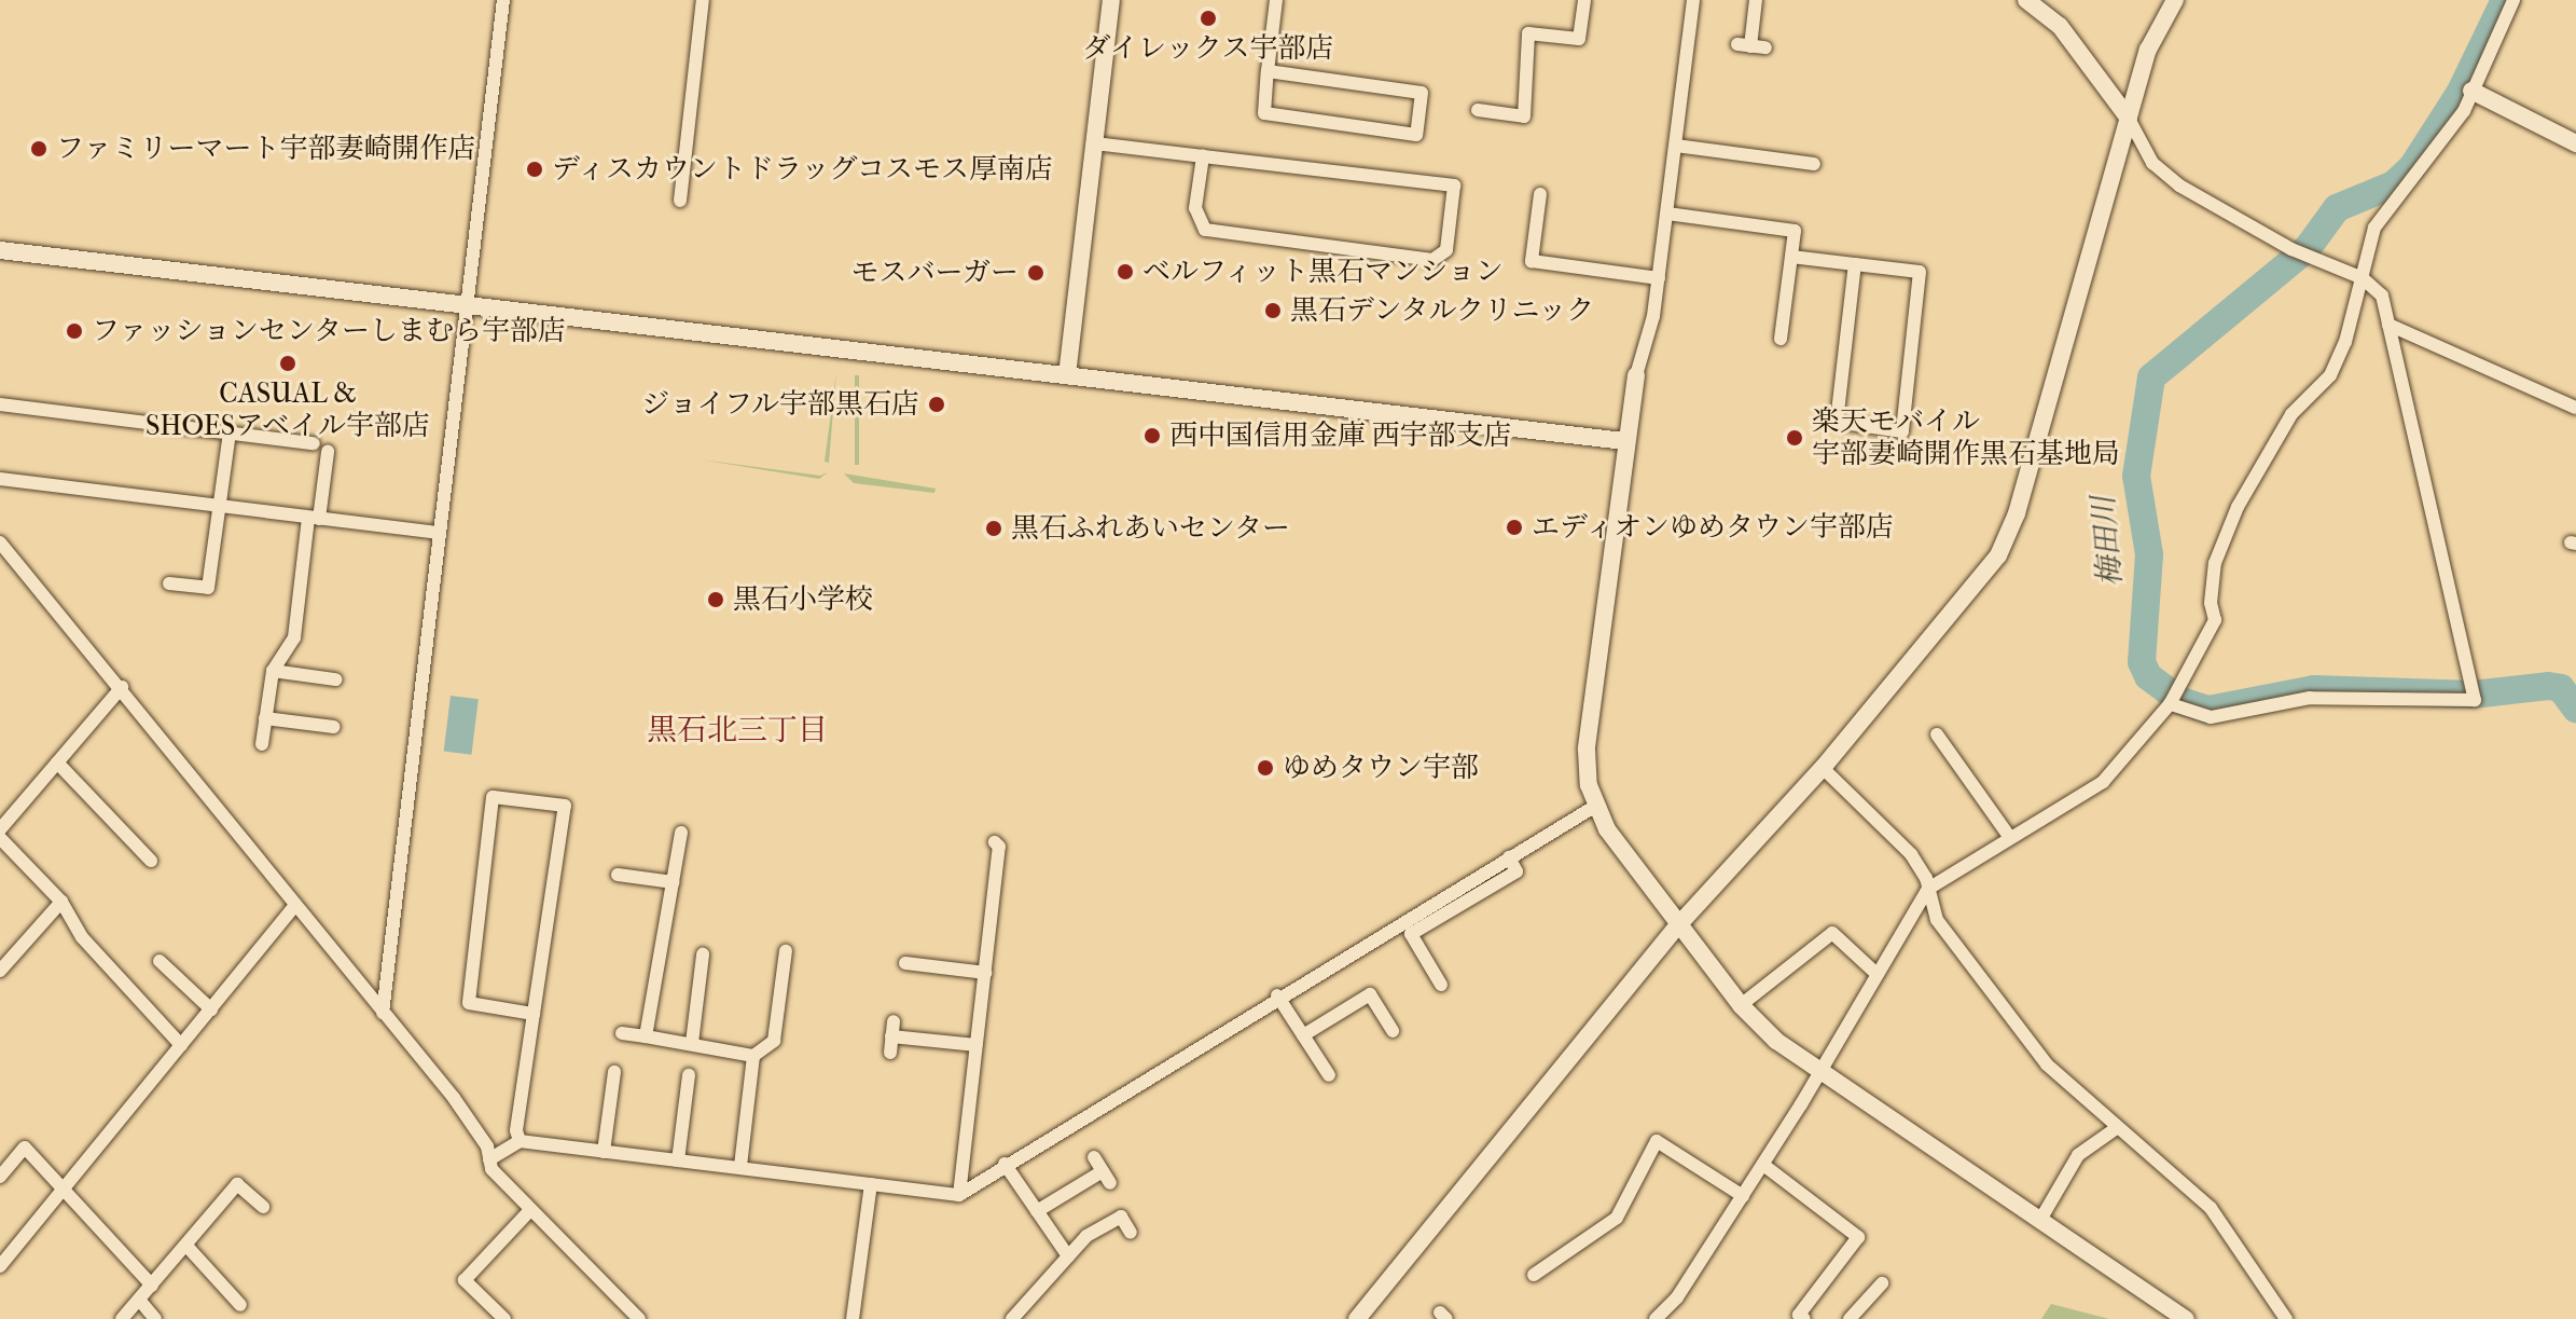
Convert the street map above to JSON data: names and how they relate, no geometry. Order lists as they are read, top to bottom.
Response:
{
  "districts": ["黒石北三丁目"],
  "water": ["梅田川"],
  "places": [
    "ダイレックス宇部店",
    "ファミリーマート宇部妻崎開作店",
    "ディスカウントドラッグコスモス厚南店",
    "ベルフィット黒石マンション",
    "モスバーガー",
    "黒石デンタルクリニック",
    "ファッションセンターしまむら宇部店",
    "CASUAL & SHOESアベイル宇部店",
    "ジョイフル宇部黒石店",
    "西中国信用金庫 西宇部支店",
    "楽天モバイル 宇部妻崎開作黒石基地局",
    "エディオンゆめタウン宇部店",
    "黒石ふれあいセンター",
    "黒石小学校",
    "ゆめタウン宇部"
  ]
}
